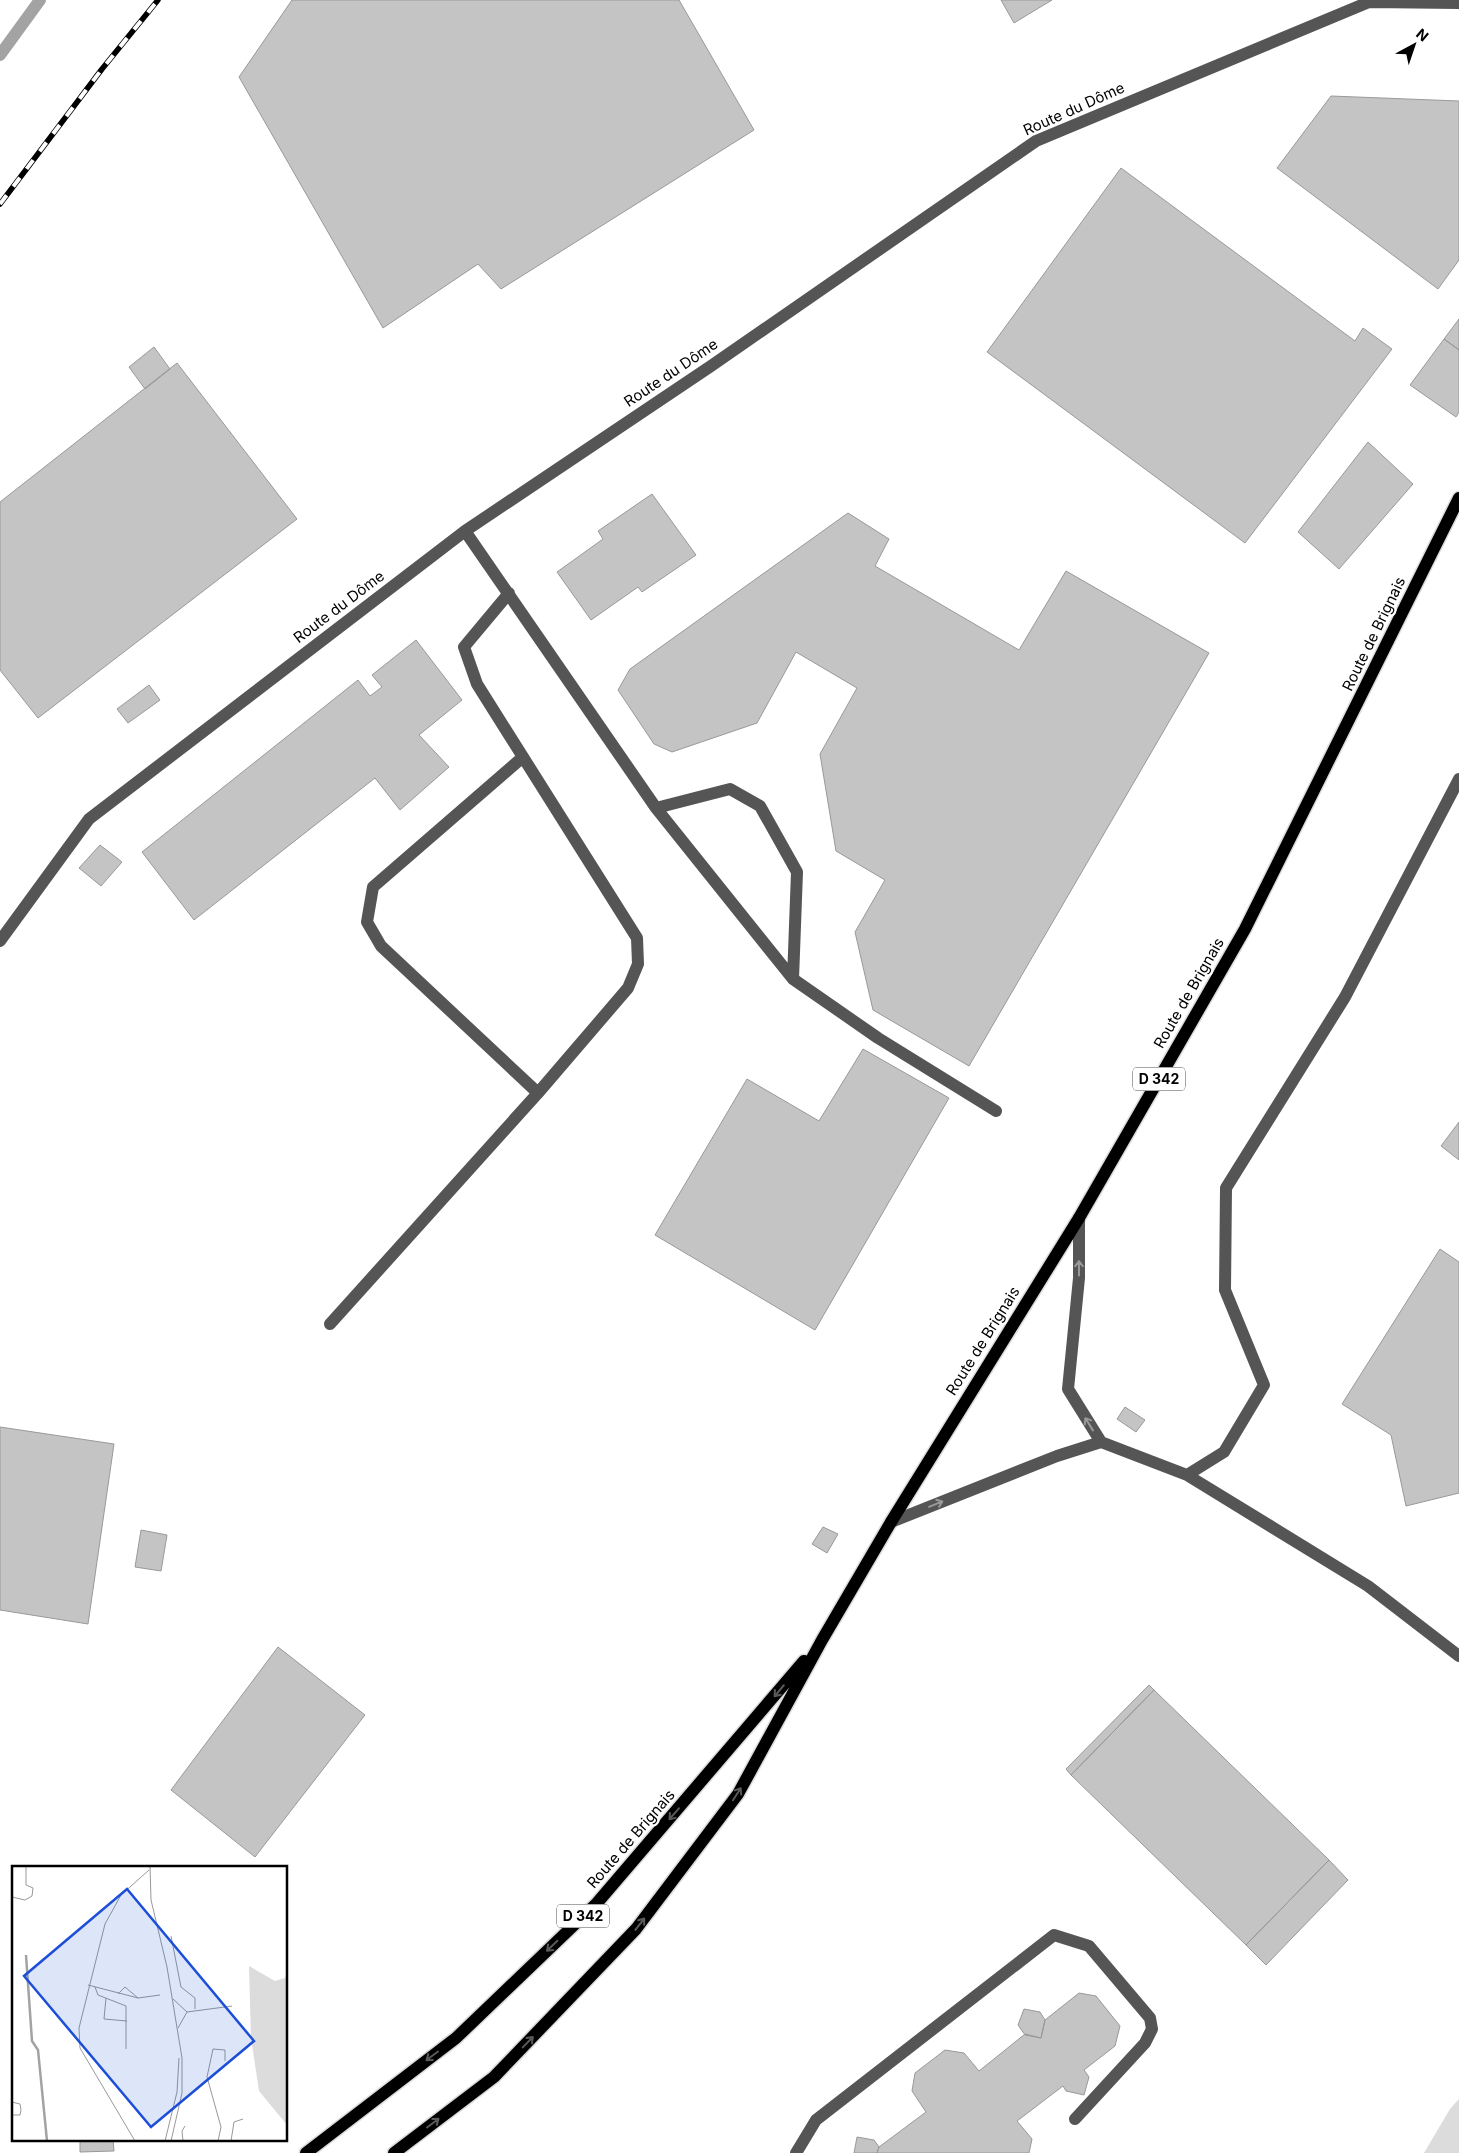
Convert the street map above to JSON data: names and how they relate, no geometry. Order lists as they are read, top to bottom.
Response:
{
  "streets": {
    "main road": ["Route de Brignais", "D 342"],
    "street": ["Route du Dôme"]
  },
  "north": "top right"
}
